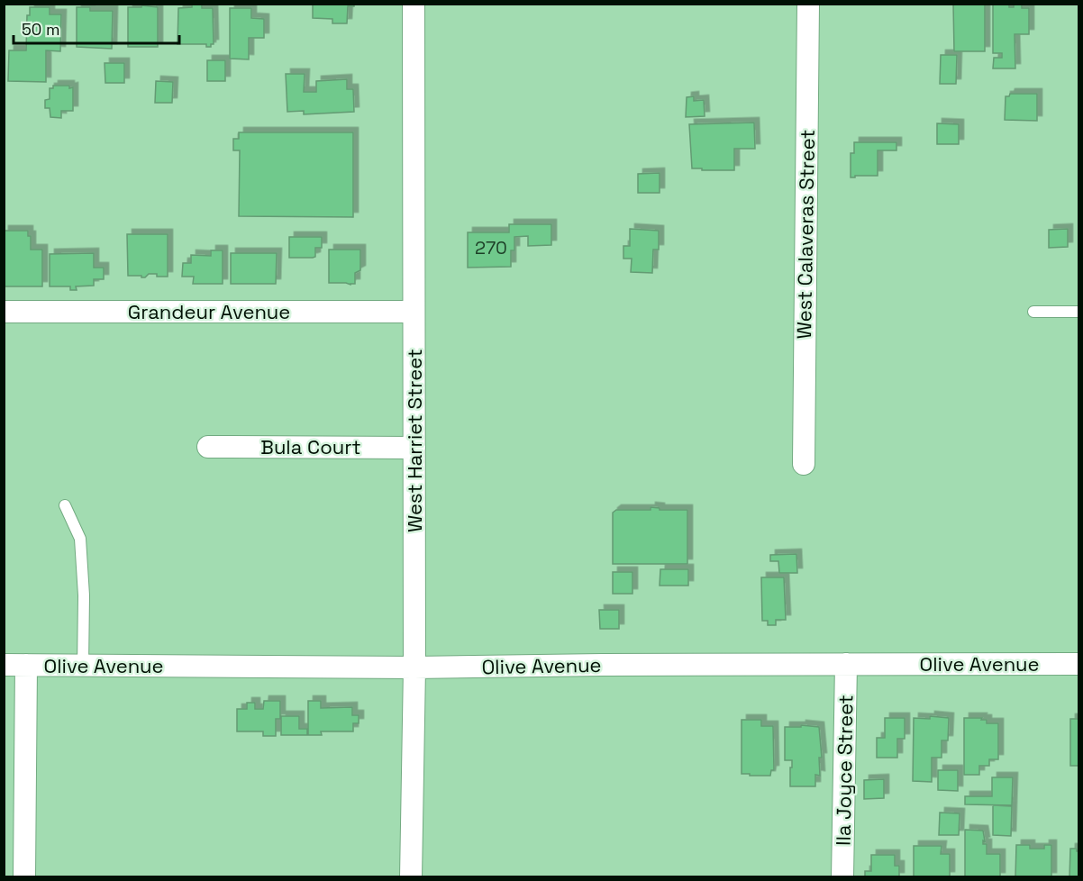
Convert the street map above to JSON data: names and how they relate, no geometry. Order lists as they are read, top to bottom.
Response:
{
  "streets": {
    "street": [
      "West Calaveras Street",
      "Grandeur Avenue",
      "West Harriet Street",
      "Bula Court",
      "Olive Avenue",
      "Ila Joyce Street"
    ]
  },
  "crossings": [
    ["Grandeur Avenue", "West Harriet Street"],
    ["West Harriet Street", "Bula Court"],
    ["West Harriet Street", "Olive Avenue"],
    ["Olive Avenue", "Ila Joyce Street"]
  ],
  "house_numbers": ["270"],
  "scale_bar": "50 m"
}
